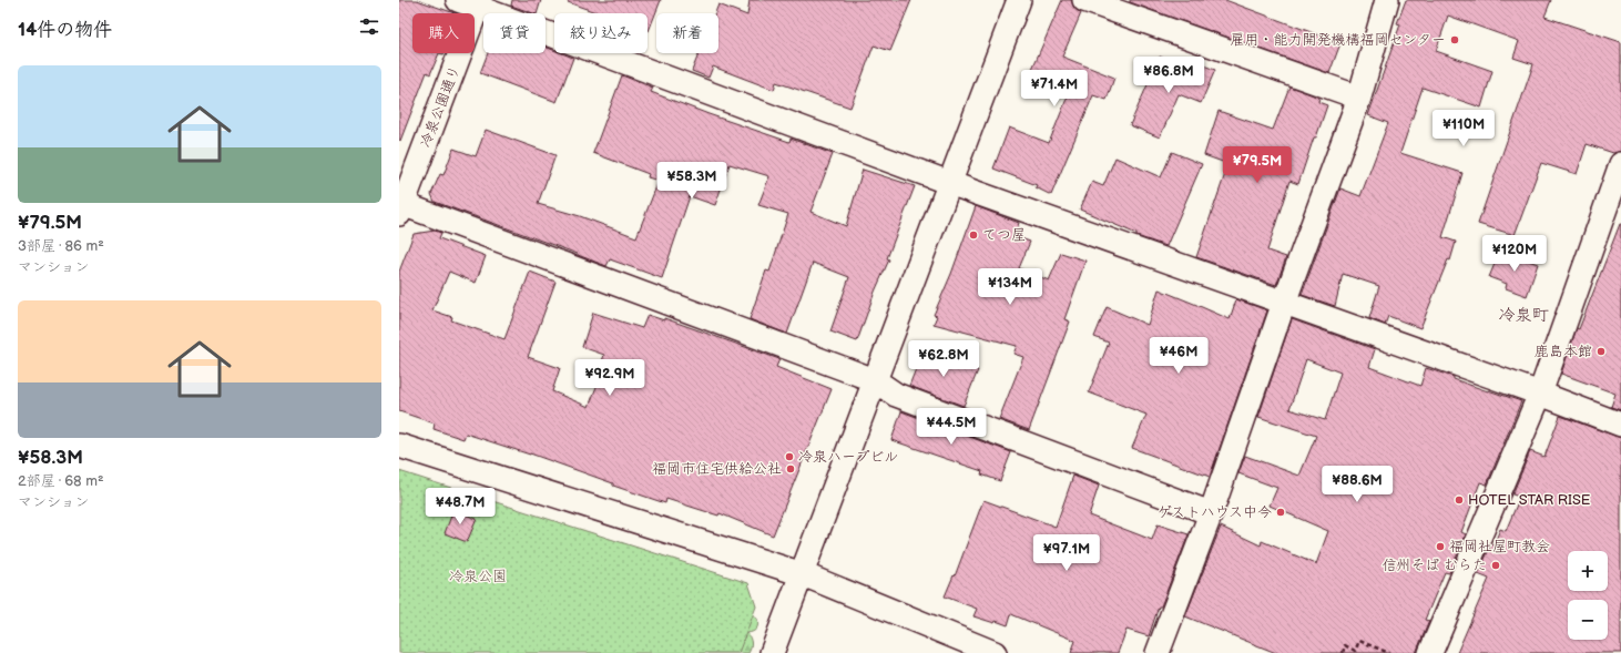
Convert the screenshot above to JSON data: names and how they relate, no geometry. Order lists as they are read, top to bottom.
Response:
{
  "streets": {
    "street": ["冷泉公園通り"]
  },
  "districts": ["冷泉町"],
  "parks": ["冷泉公園"],
  "places": [
    "雇用・能力開発機構福岡センター",
    "てつ屋",
    "鹿島本館",
    "冷泉ハープビル",
    "福岡市住宅供給公社",
    "HOTEL STAR RISE",
    "ゲストハウス中今",
    "福岡社屋町教会",
    "信州そば むらた"
  ],
  "page": {
    "heading": "14件の物件",
    "chip": [
      "購入",
      "賃貸",
      "絞り込み",
      "新着"
    ],
    "list": [
      {
        "name": "¥79.5M",
        "note": "3部屋 · 86 m² · マンション"
      },
      {
        "name": "¥58.3M",
        "note": "2部屋 · 68 m² · マンション"
      }
    ],
    "price": [
      "¥86.8M",
      "¥71.4M",
      "¥110M",
      "¥79.5M",
      "¥58.3M",
      "¥120M",
      "¥134M",
      "¥46M",
      "¥62.8M",
      "¥92.9M",
      "¥44.5M",
      "¥88.6M",
      "¥48.7M",
      "¥97.1M"
    ],
    "map_buttons": ["+", "−"]
  }
}
